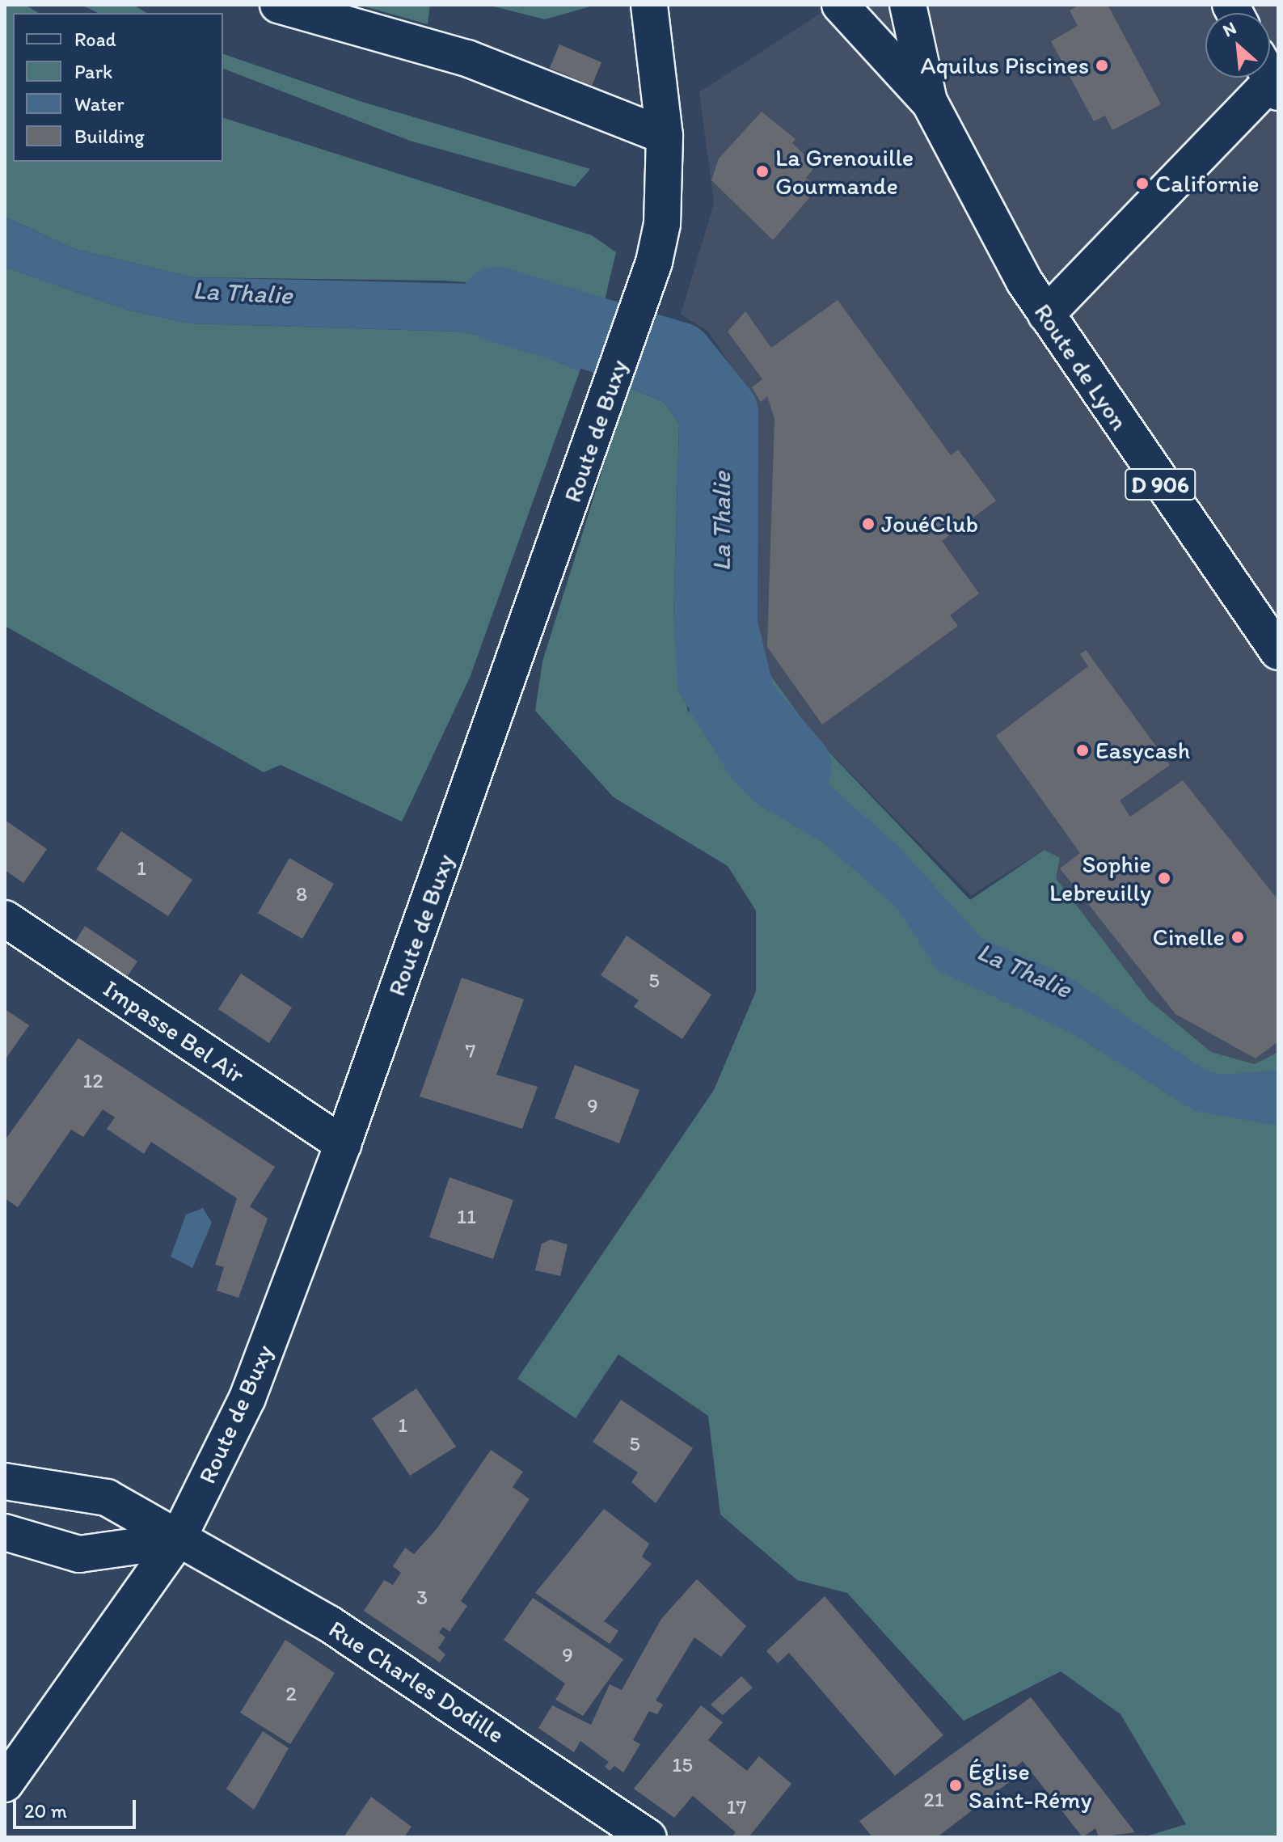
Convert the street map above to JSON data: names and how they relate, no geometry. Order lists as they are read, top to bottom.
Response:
{
  "streets": {
    "main road": [
      "Route de Lyon",
      "Route de Buxy",
      "D 906",
      "Impasse Bel Air",
      "Rue Charles Dodille"
    ]
  },
  "crossings": [
    ["Route de Buxy", "Impasse Bel Air"],
    ["Route de Buxy", "Rue Charles Dodille"]
  ],
  "water": ["La Thalie"],
  "places": [
    "Aquilus Piscines",
    "La Grenouille Gourmande",
    "Californie",
    "JouéClub",
    "Easycash",
    "Sophie Lebreuilly",
    "Cinelle",
    "Église Saint-Rémy"
  ],
  "house_numbers": [
    "1",
    "8",
    "5",
    "7",
    "12",
    "9",
    "11",
    "1",
    "5",
    "3",
    "9",
    "2",
    "15",
    "21",
    "17"
  ],
  "legend": [
    "Road",
    "Park",
    "Water",
    "Building"
  ],
  "scale_bar": "20 m",
  "north": "top left"
}
